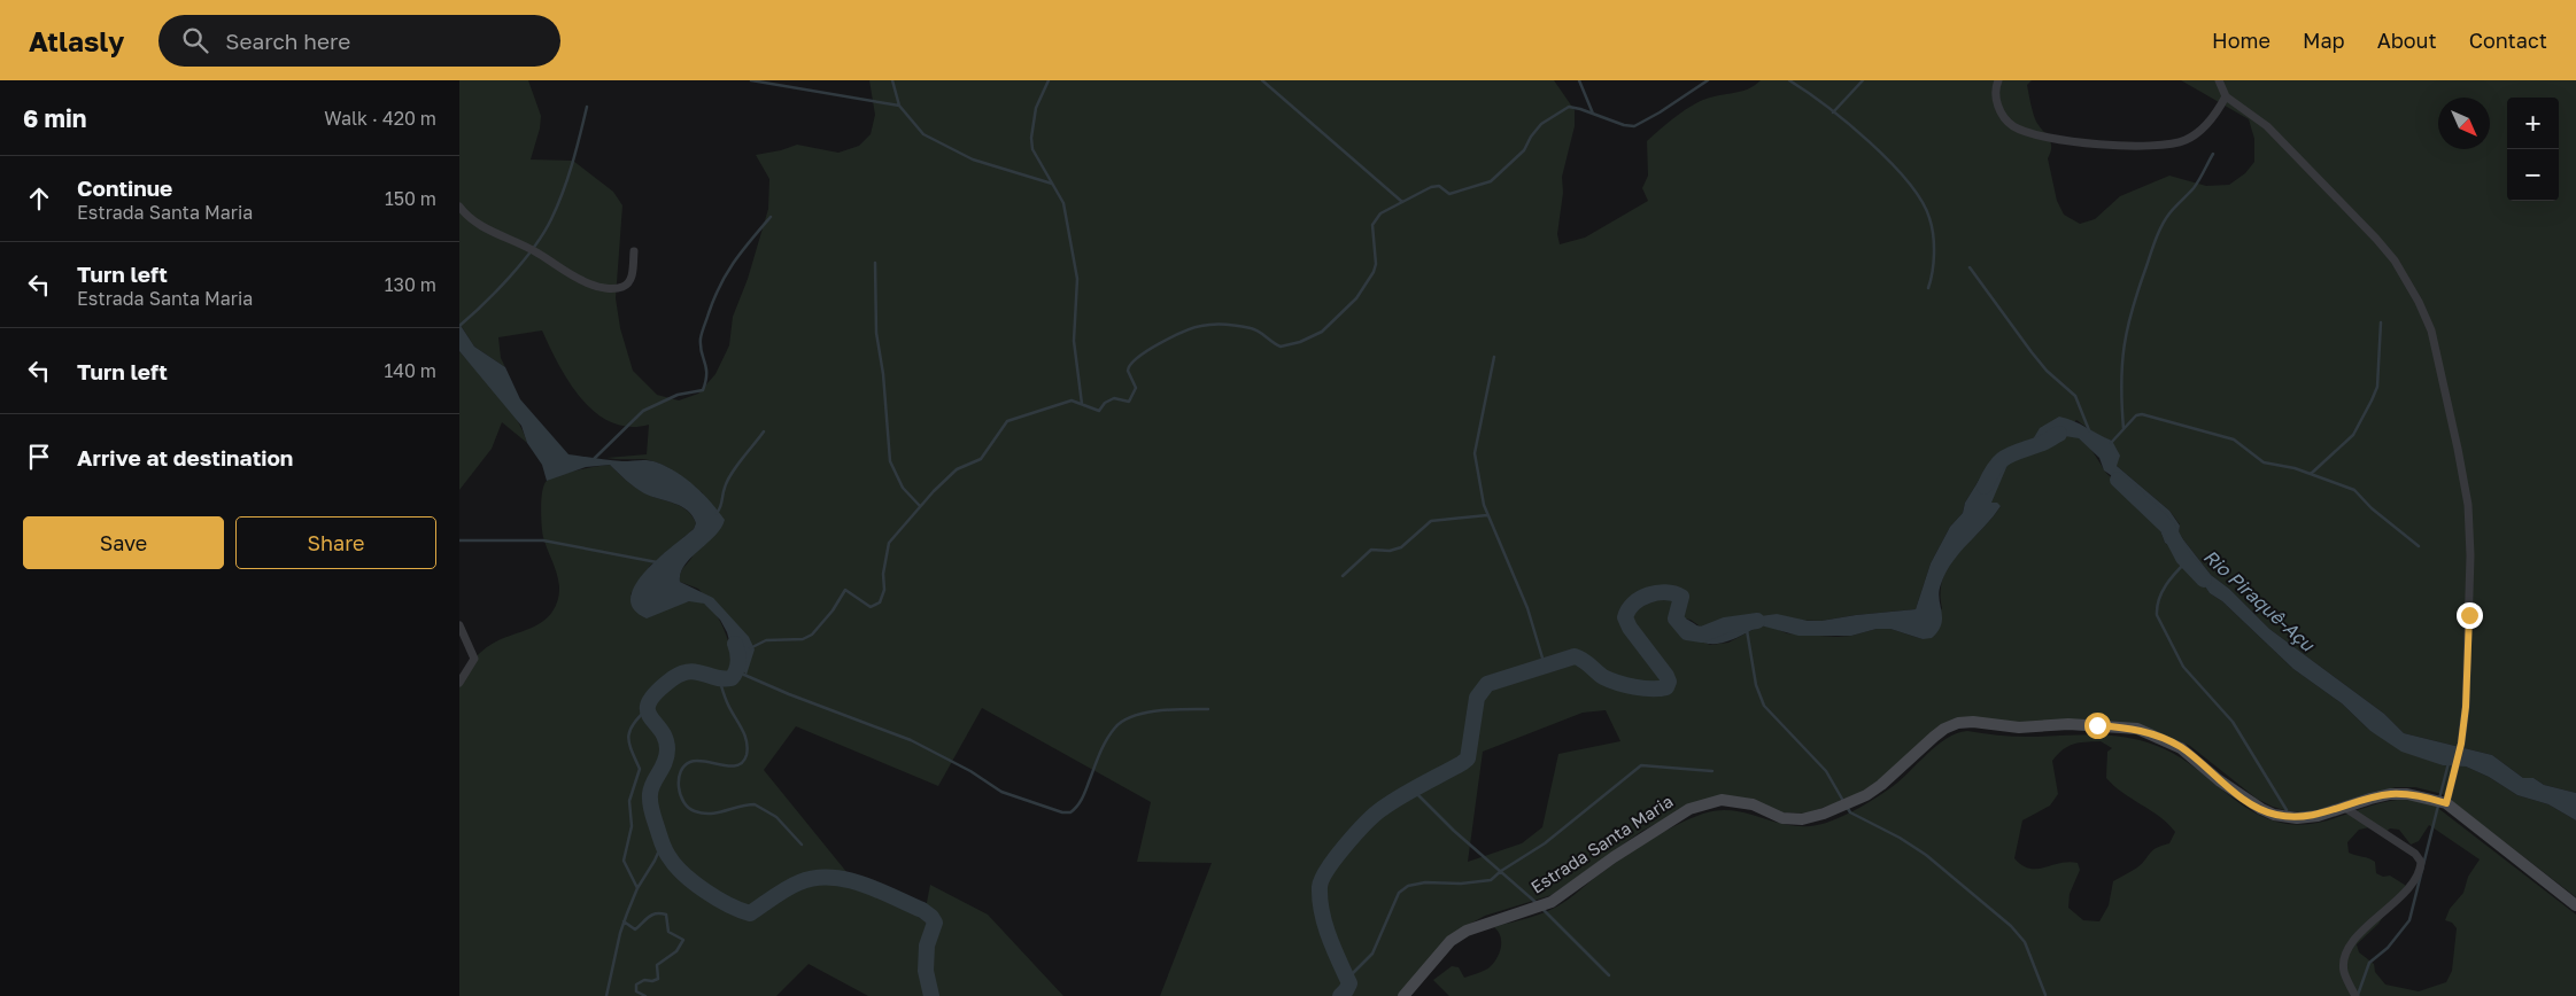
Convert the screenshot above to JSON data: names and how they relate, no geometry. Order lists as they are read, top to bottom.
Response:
{
  "streets": {
    "street": ["Estrada Santa Maria"]
  },
  "water": ["Rio Piraquê-Açu"],
  "north": "bottom right",
  "page": {
    "header": "Atlasly",
    "search": "Search here",
    "nav": [
      "Home",
      "Map",
      "About",
      "Contact"
    ],
    "heading": ["6 min", "Walk · 420 m"],
    "map_buttons": ["+", "−"],
    "list": [
      ["Continue", "Estrada Santa Maria", "150 m"],
      ["Turn left", "Estrada Santa Maria", "130 m"],
      ["Turn left", "140 m"],
      "Arrive at destination"
    ],
    "buttons": ["Save", "Share"]
  }
}
